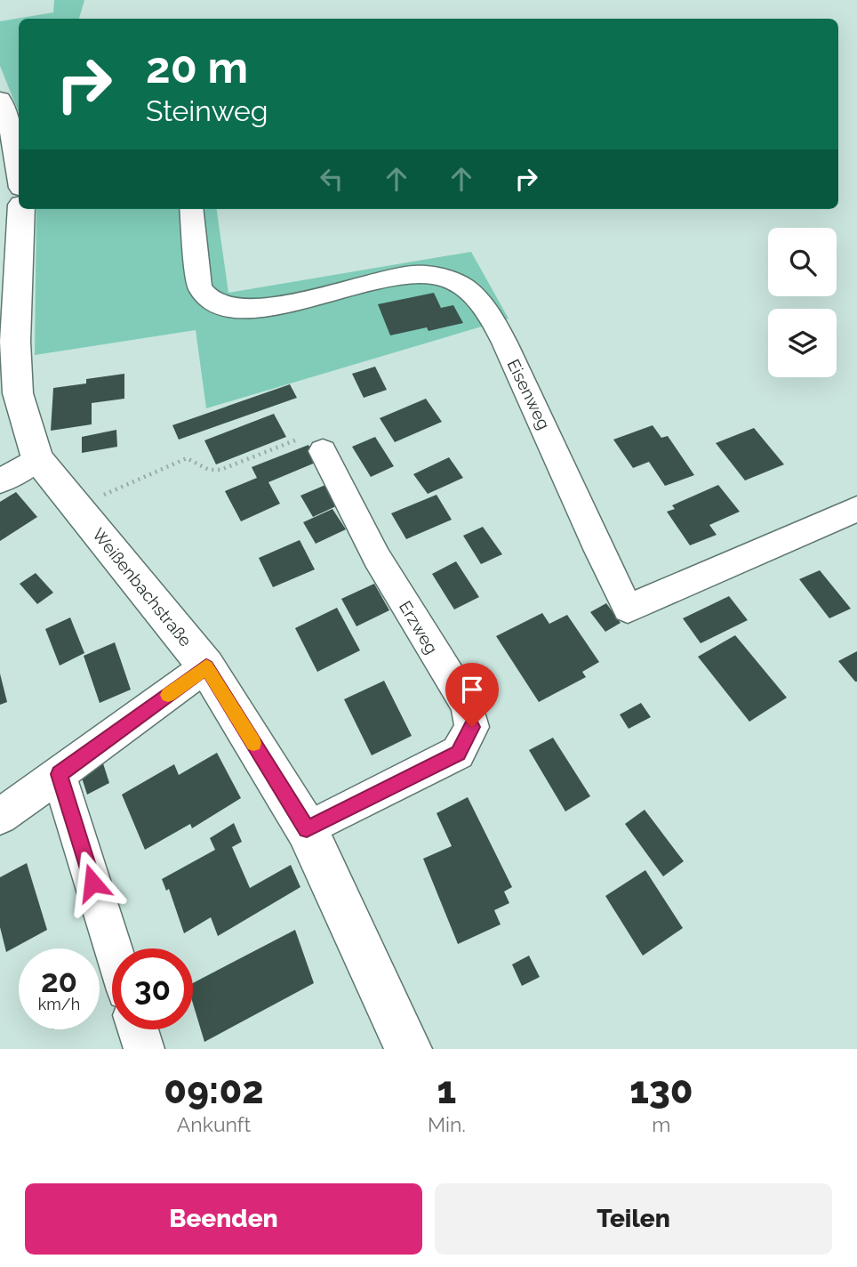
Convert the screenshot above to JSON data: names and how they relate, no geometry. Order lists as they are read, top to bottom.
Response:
{
  "streets": {
    "main road": ["Weißenbachstraße"],
    "street": ["Eisenweg", "Erzweg"]
  },
  "crossings": [
    ["Weißenbachstraße", "Erzweg"]
  ],
  "page": {
    "turn": ["20 m", "Steinweg"],
    "speed": "20 km/h",
    "limit": "30",
    "eta": [
      "09:02",
      "Ankunft",
      "1",
      "Min.",
      "130",
      "m"
    ],
    "buttons": ["Beenden", "Teilen"]
  }
}
